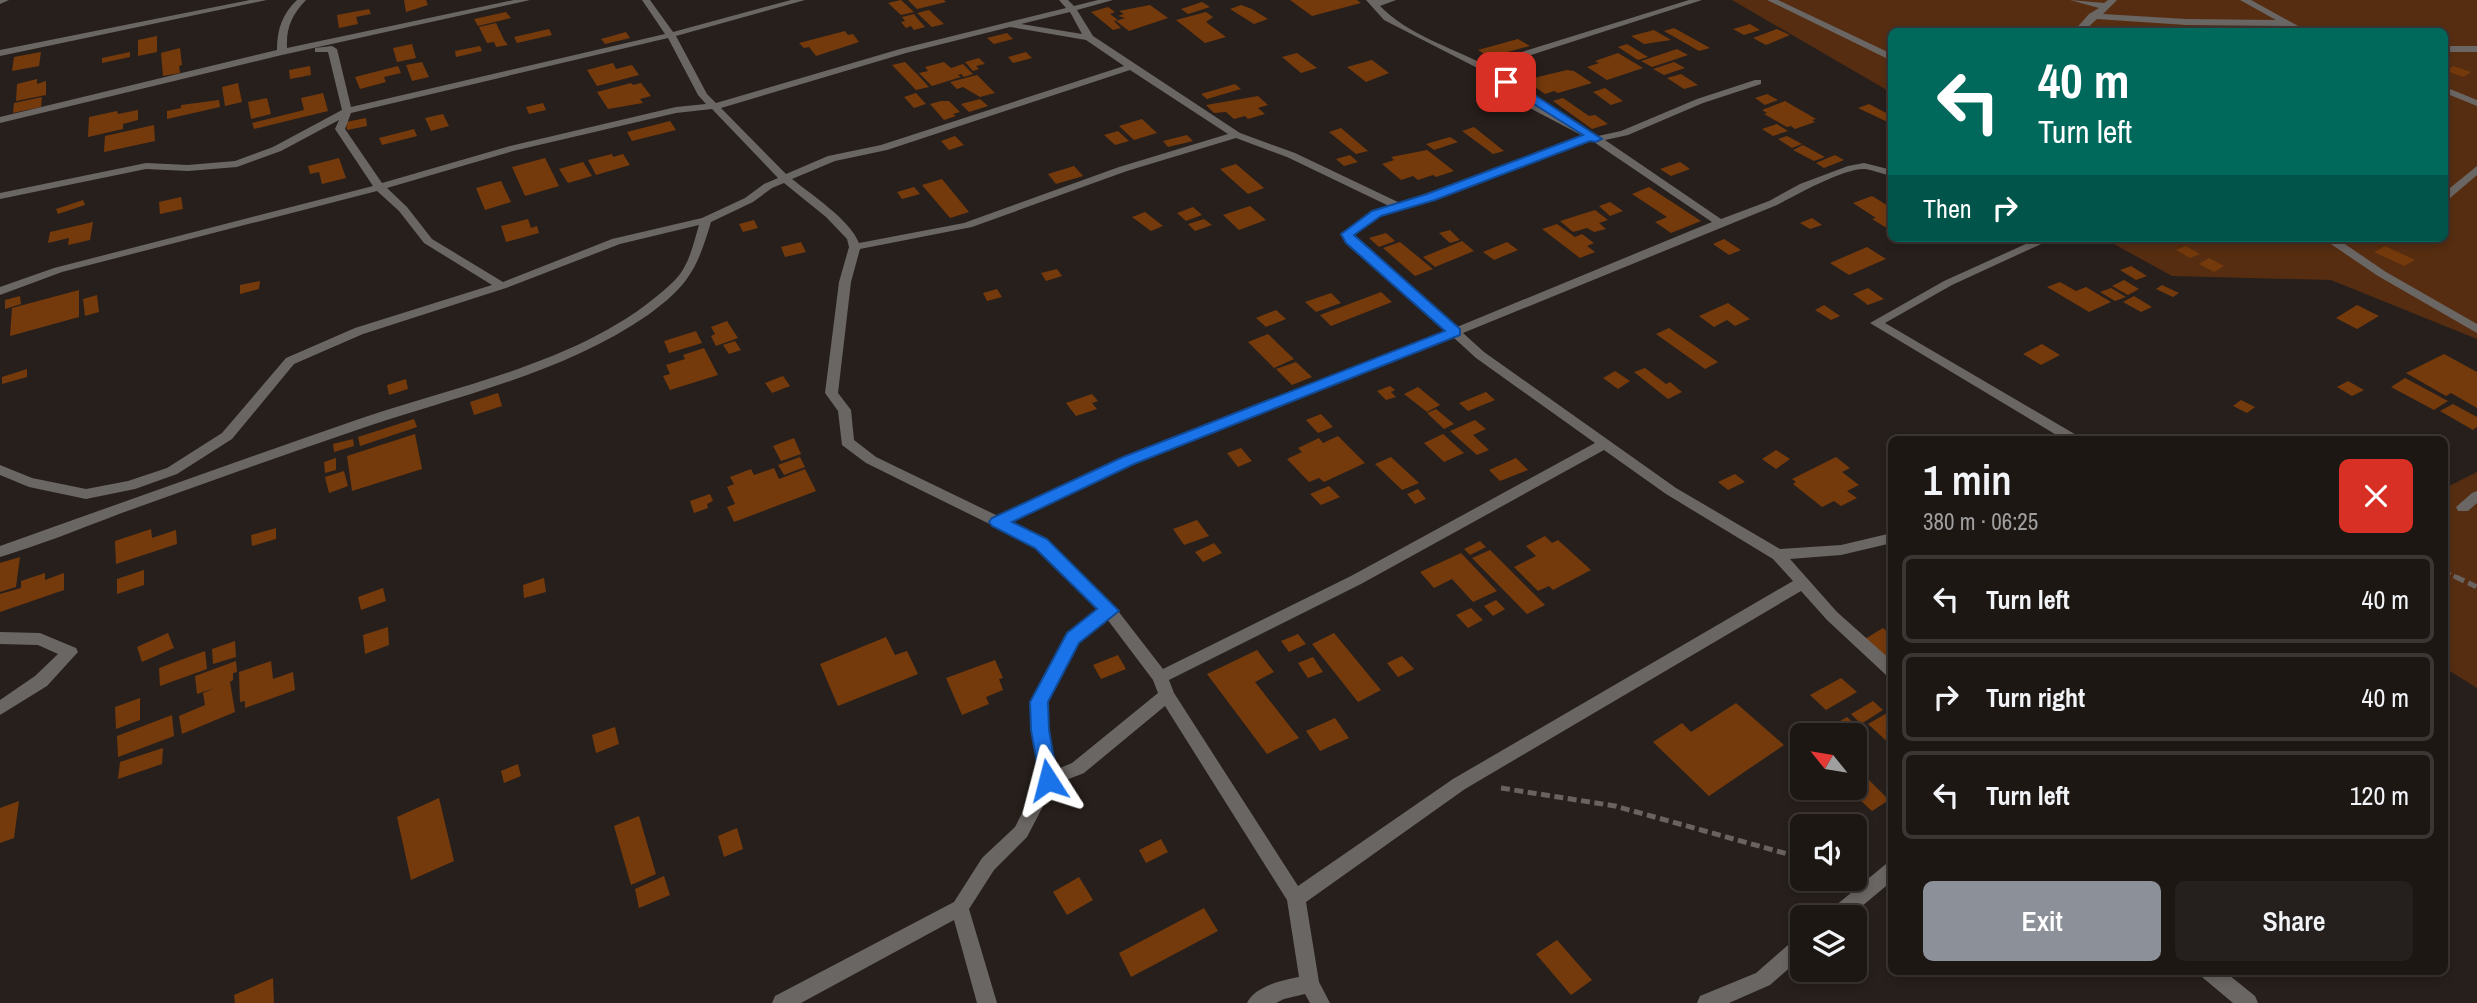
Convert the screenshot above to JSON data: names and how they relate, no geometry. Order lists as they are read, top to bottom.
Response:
{
  "north": "top left",
  "page": {
    "turn": ["40 m", "Turn left"],
    "then": "Then",
    "heading": ["1 min", "380 m · 06:25"],
    "list": [
      {
        "name": "Turn left",
        "value": "40 m"
      },
      {
        "name": "Turn right",
        "value": "40 m"
      },
      {
        "name": "Turn left",
        "value": "120 m"
      }
    ],
    "buttons": ["Exit", "Share"]
  }
}
